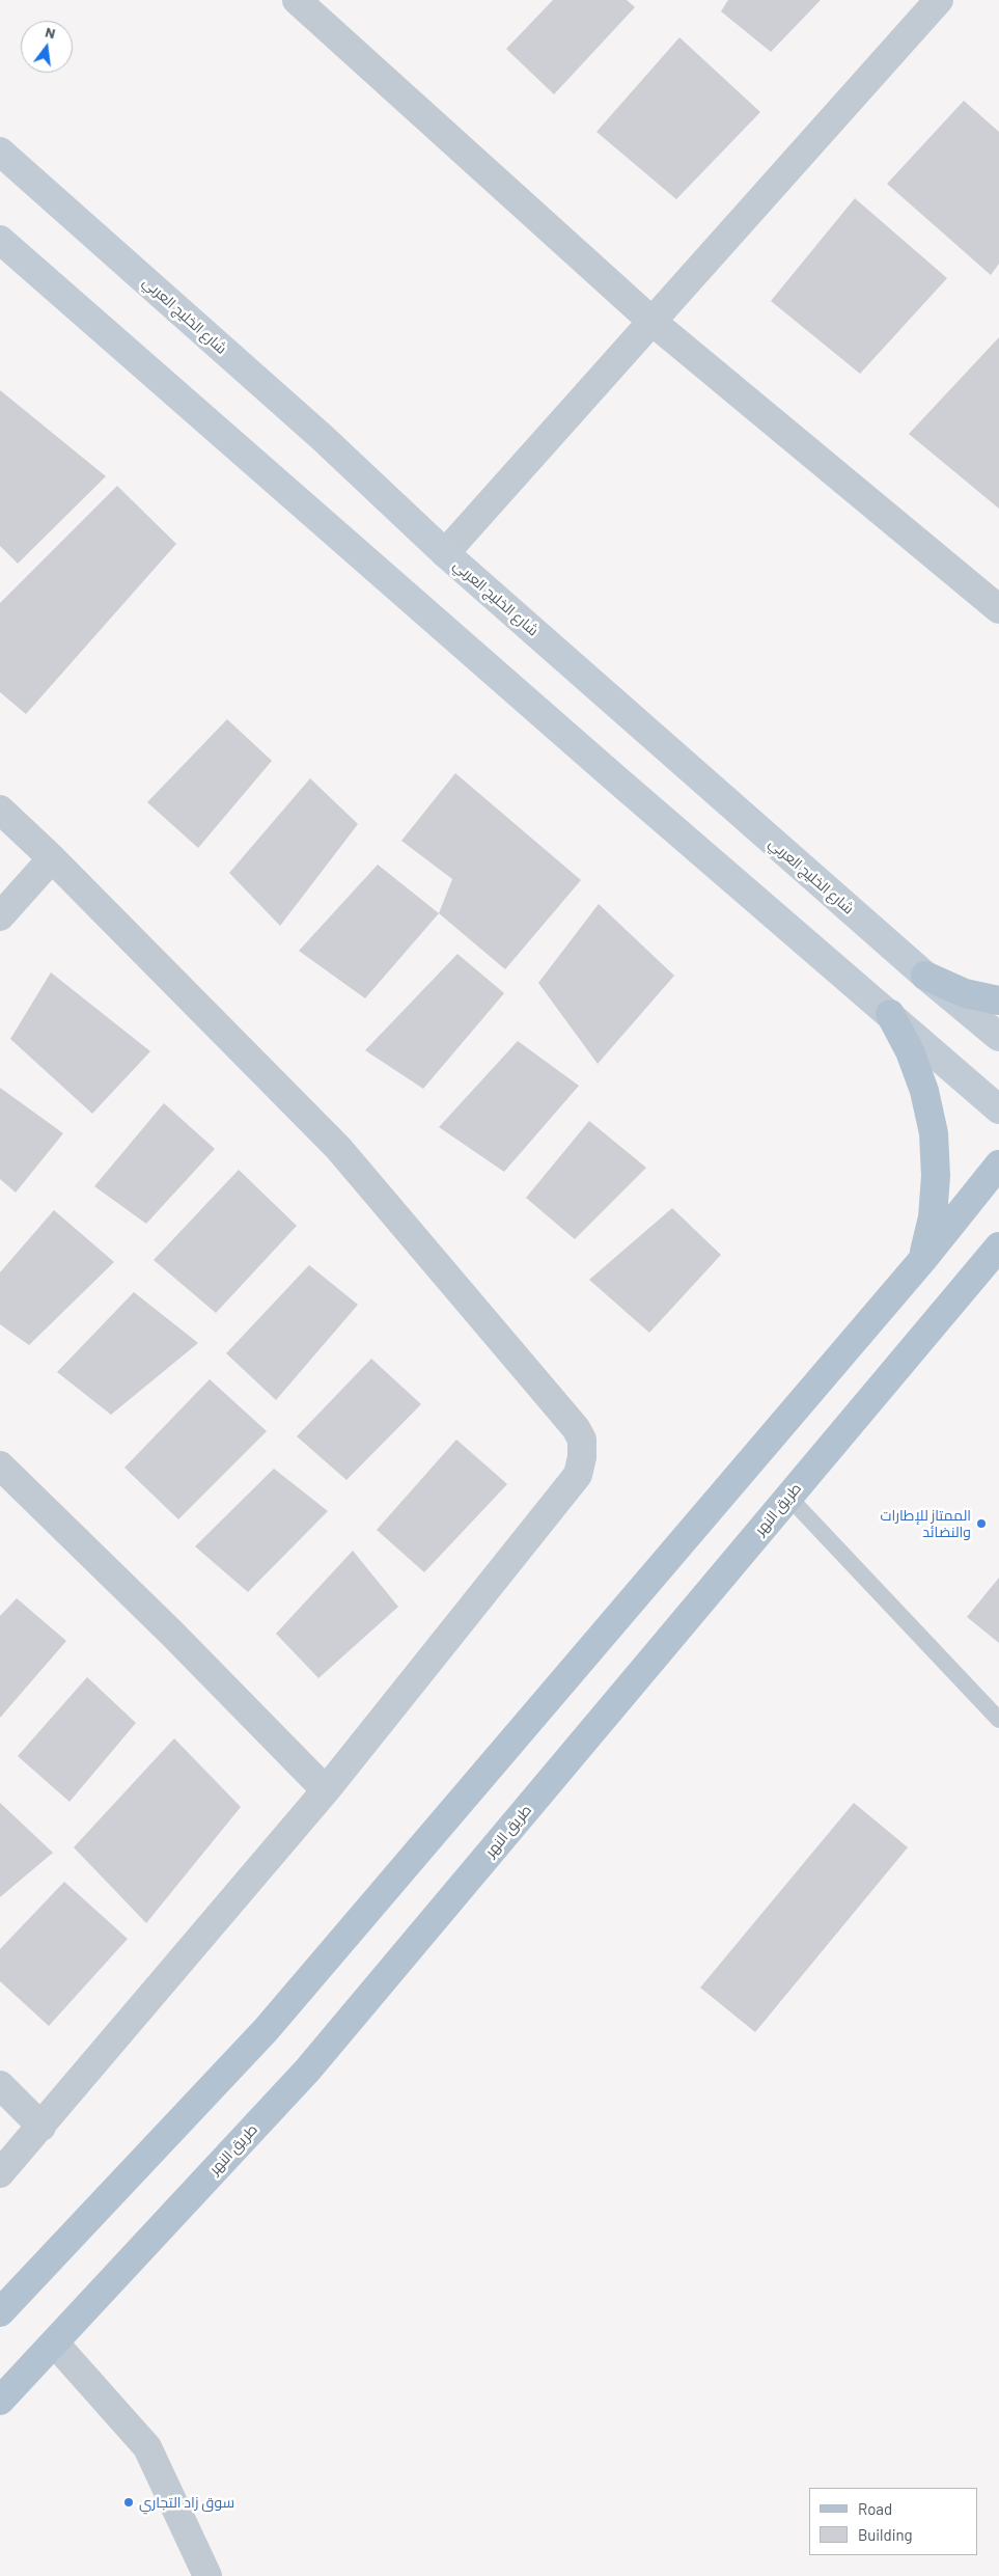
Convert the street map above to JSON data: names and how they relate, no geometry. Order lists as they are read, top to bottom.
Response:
{
  "streets": {
    "main road": ["شارع الخليج العربي", "طريق النهر"]
  },
  "places": ["الممتاز للإطارات والنضائد", "سوق زاد التجاري"],
  "legend": ["Road", "Building"],
  "north": "top"
}
